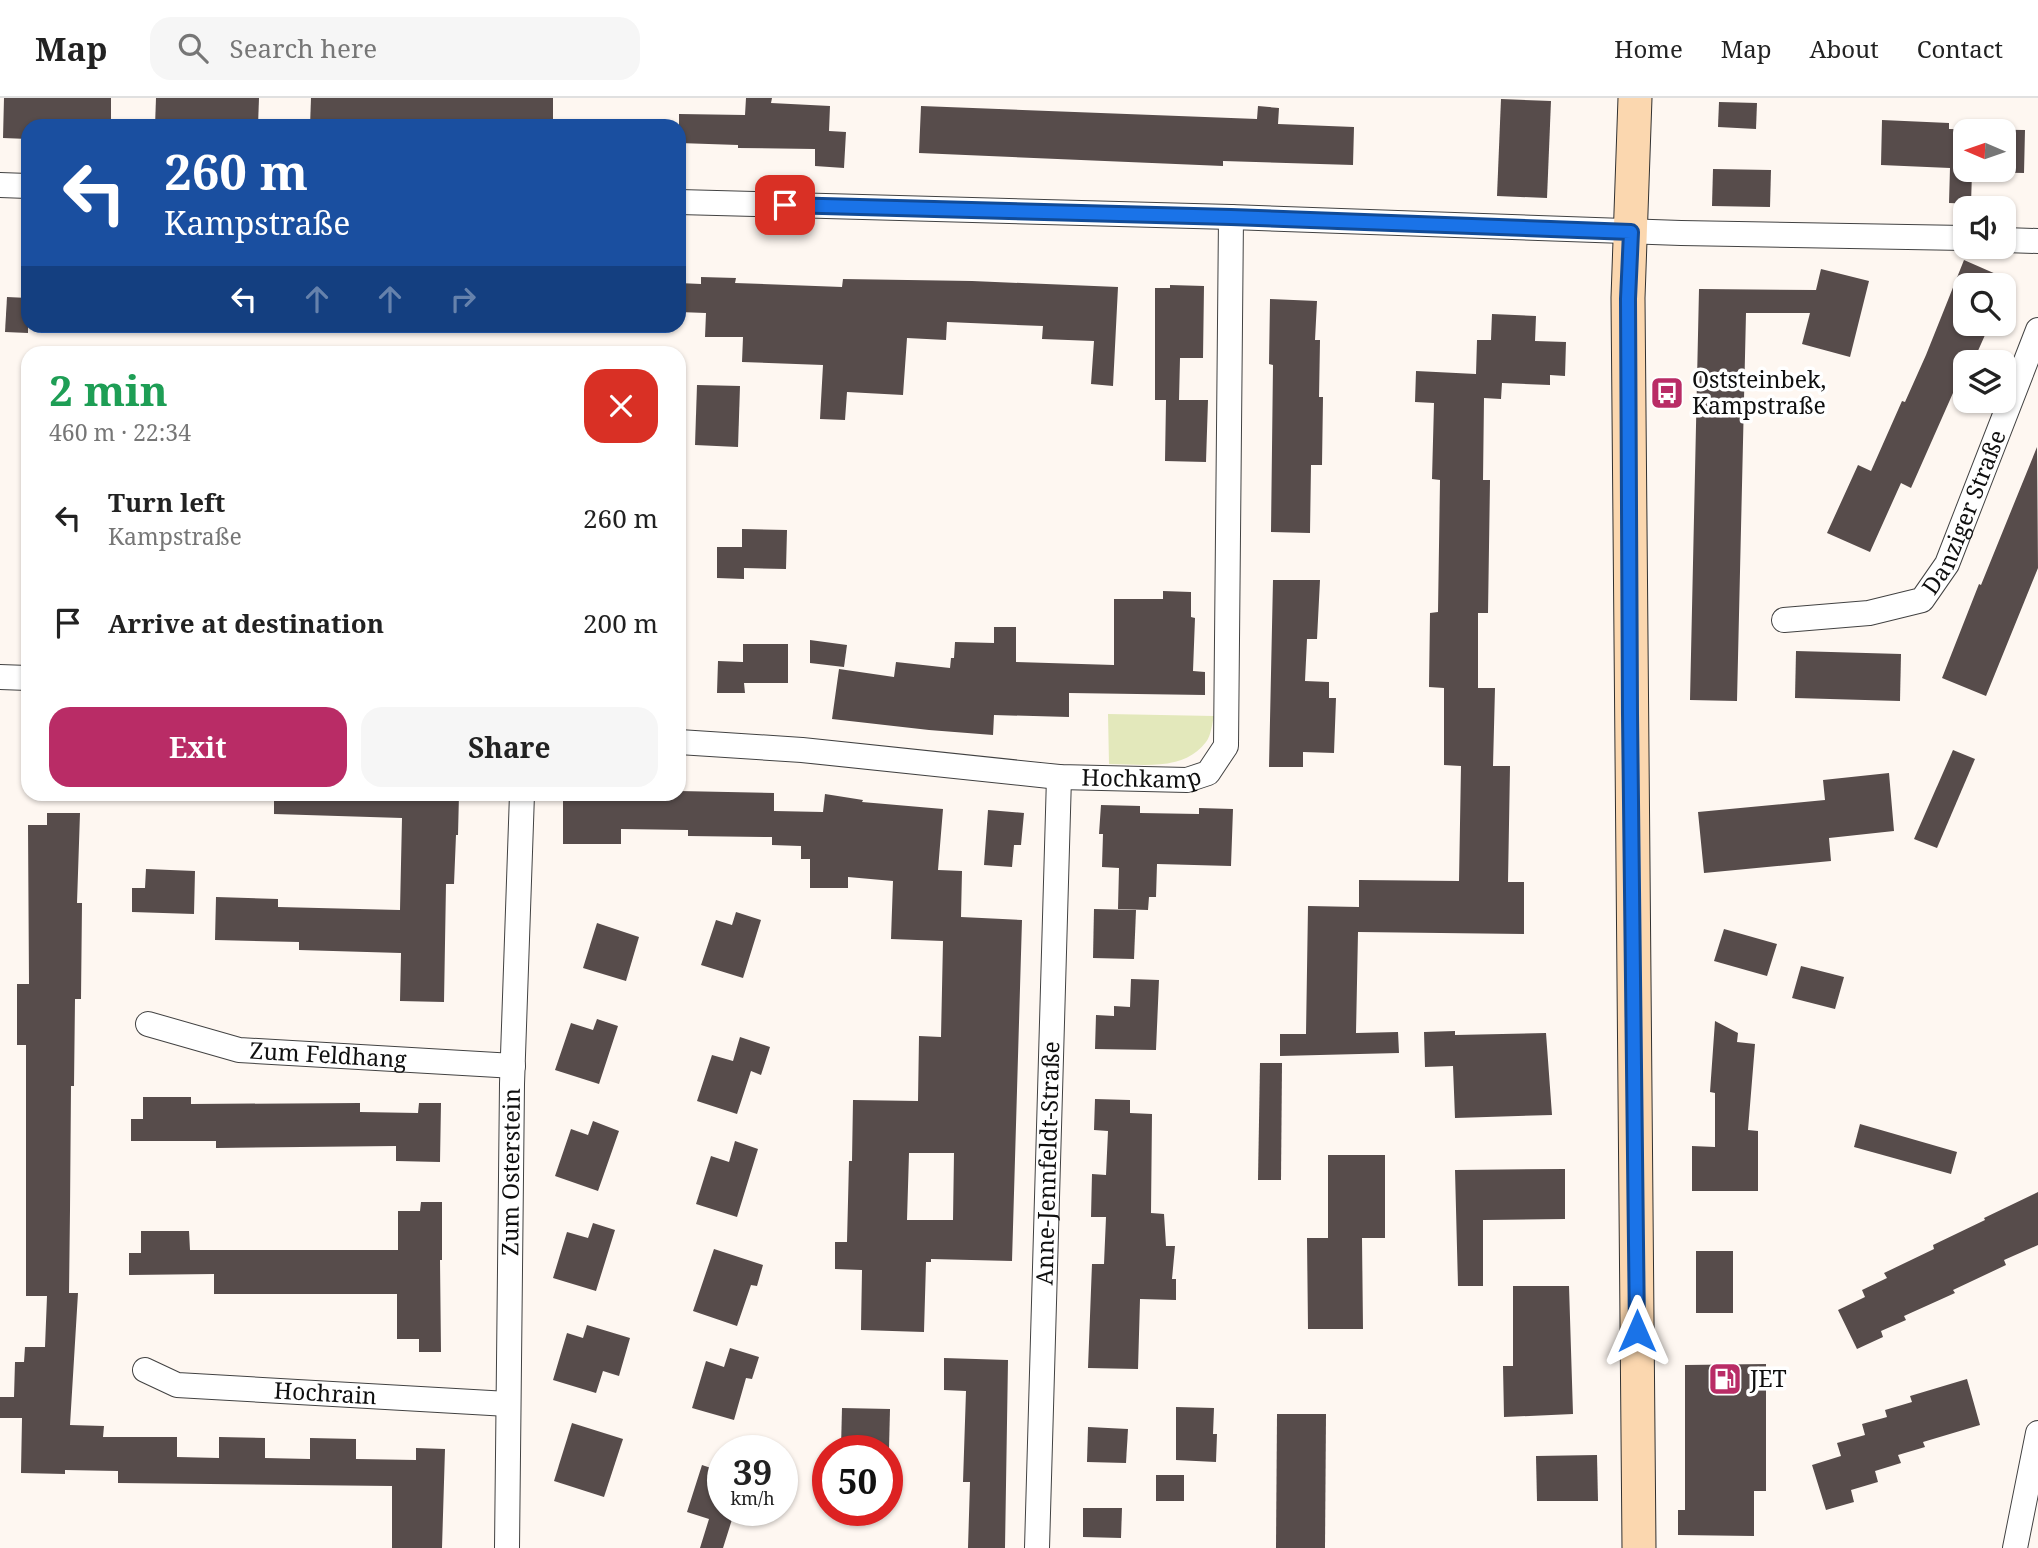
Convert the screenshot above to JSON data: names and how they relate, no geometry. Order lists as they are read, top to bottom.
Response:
{
  "streets": {
    "street": [
      "Danziger Straße",
      "Hochkamp",
      "Zum Feldhang",
      "Anne-Jennfeldt-Straße",
      "Zum Osterstein",
      "Hochrain"
    ]
  },
  "crossings": [
    ["Hochkamp", "Anne-Jennfeldt-Straße"],
    ["Zum Feldhang", "Zum Osterstein"],
    ["Zum Osterstein", "Hochrain"]
  ],
  "places": {
    "bus stop": ["Oststeinbek, Kampstraße"],
    "fuel station": ["JET"]
  },
  "north": "left",
  "page": {
    "header": "Map",
    "search": "Search here",
    "nav": [
      "Home",
      "Map",
      "About",
      "Contact"
    ],
    "turn": ["260 m", "Kampstraße"],
    "heading": ["2 min", "460 m · 22:34"],
    "list": [
      {
        "name": "Turn left",
        "note": "Kampstraße",
        "value": "260 m"
      },
      {
        "name": "Arrive at destination",
        "value": "200 m"
      }
    ],
    "buttons": ["Exit", "Share"],
    "speed": "39 km/h",
    "limit": "50"
  }
}
